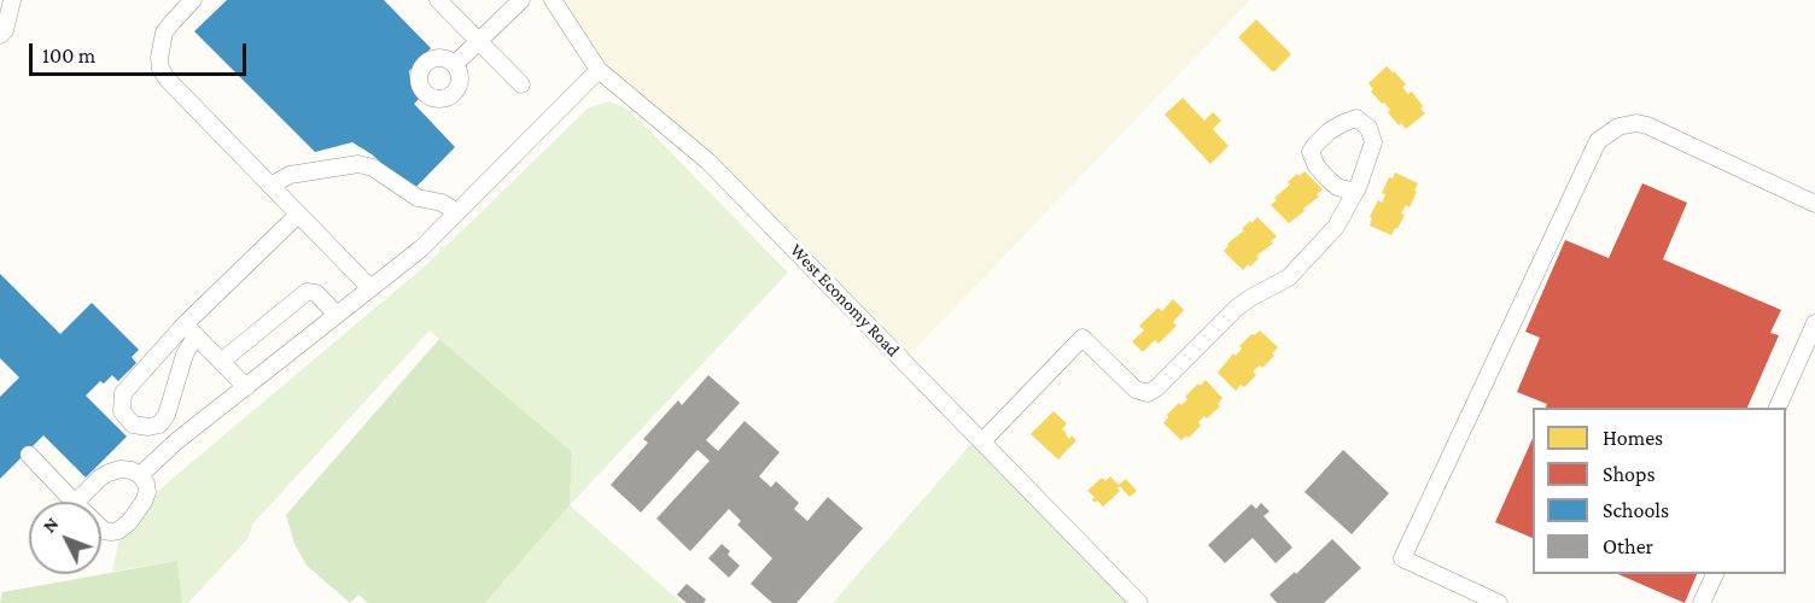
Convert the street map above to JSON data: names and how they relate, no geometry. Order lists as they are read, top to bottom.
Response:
{
  "streets": {
    "street": ["West Economy Road"]
  },
  "legend": [
    "Homes",
    "Shops",
    "Schools",
    "Other"
  ],
  "scale_bar": "100 m",
  "north": "top left"
}
